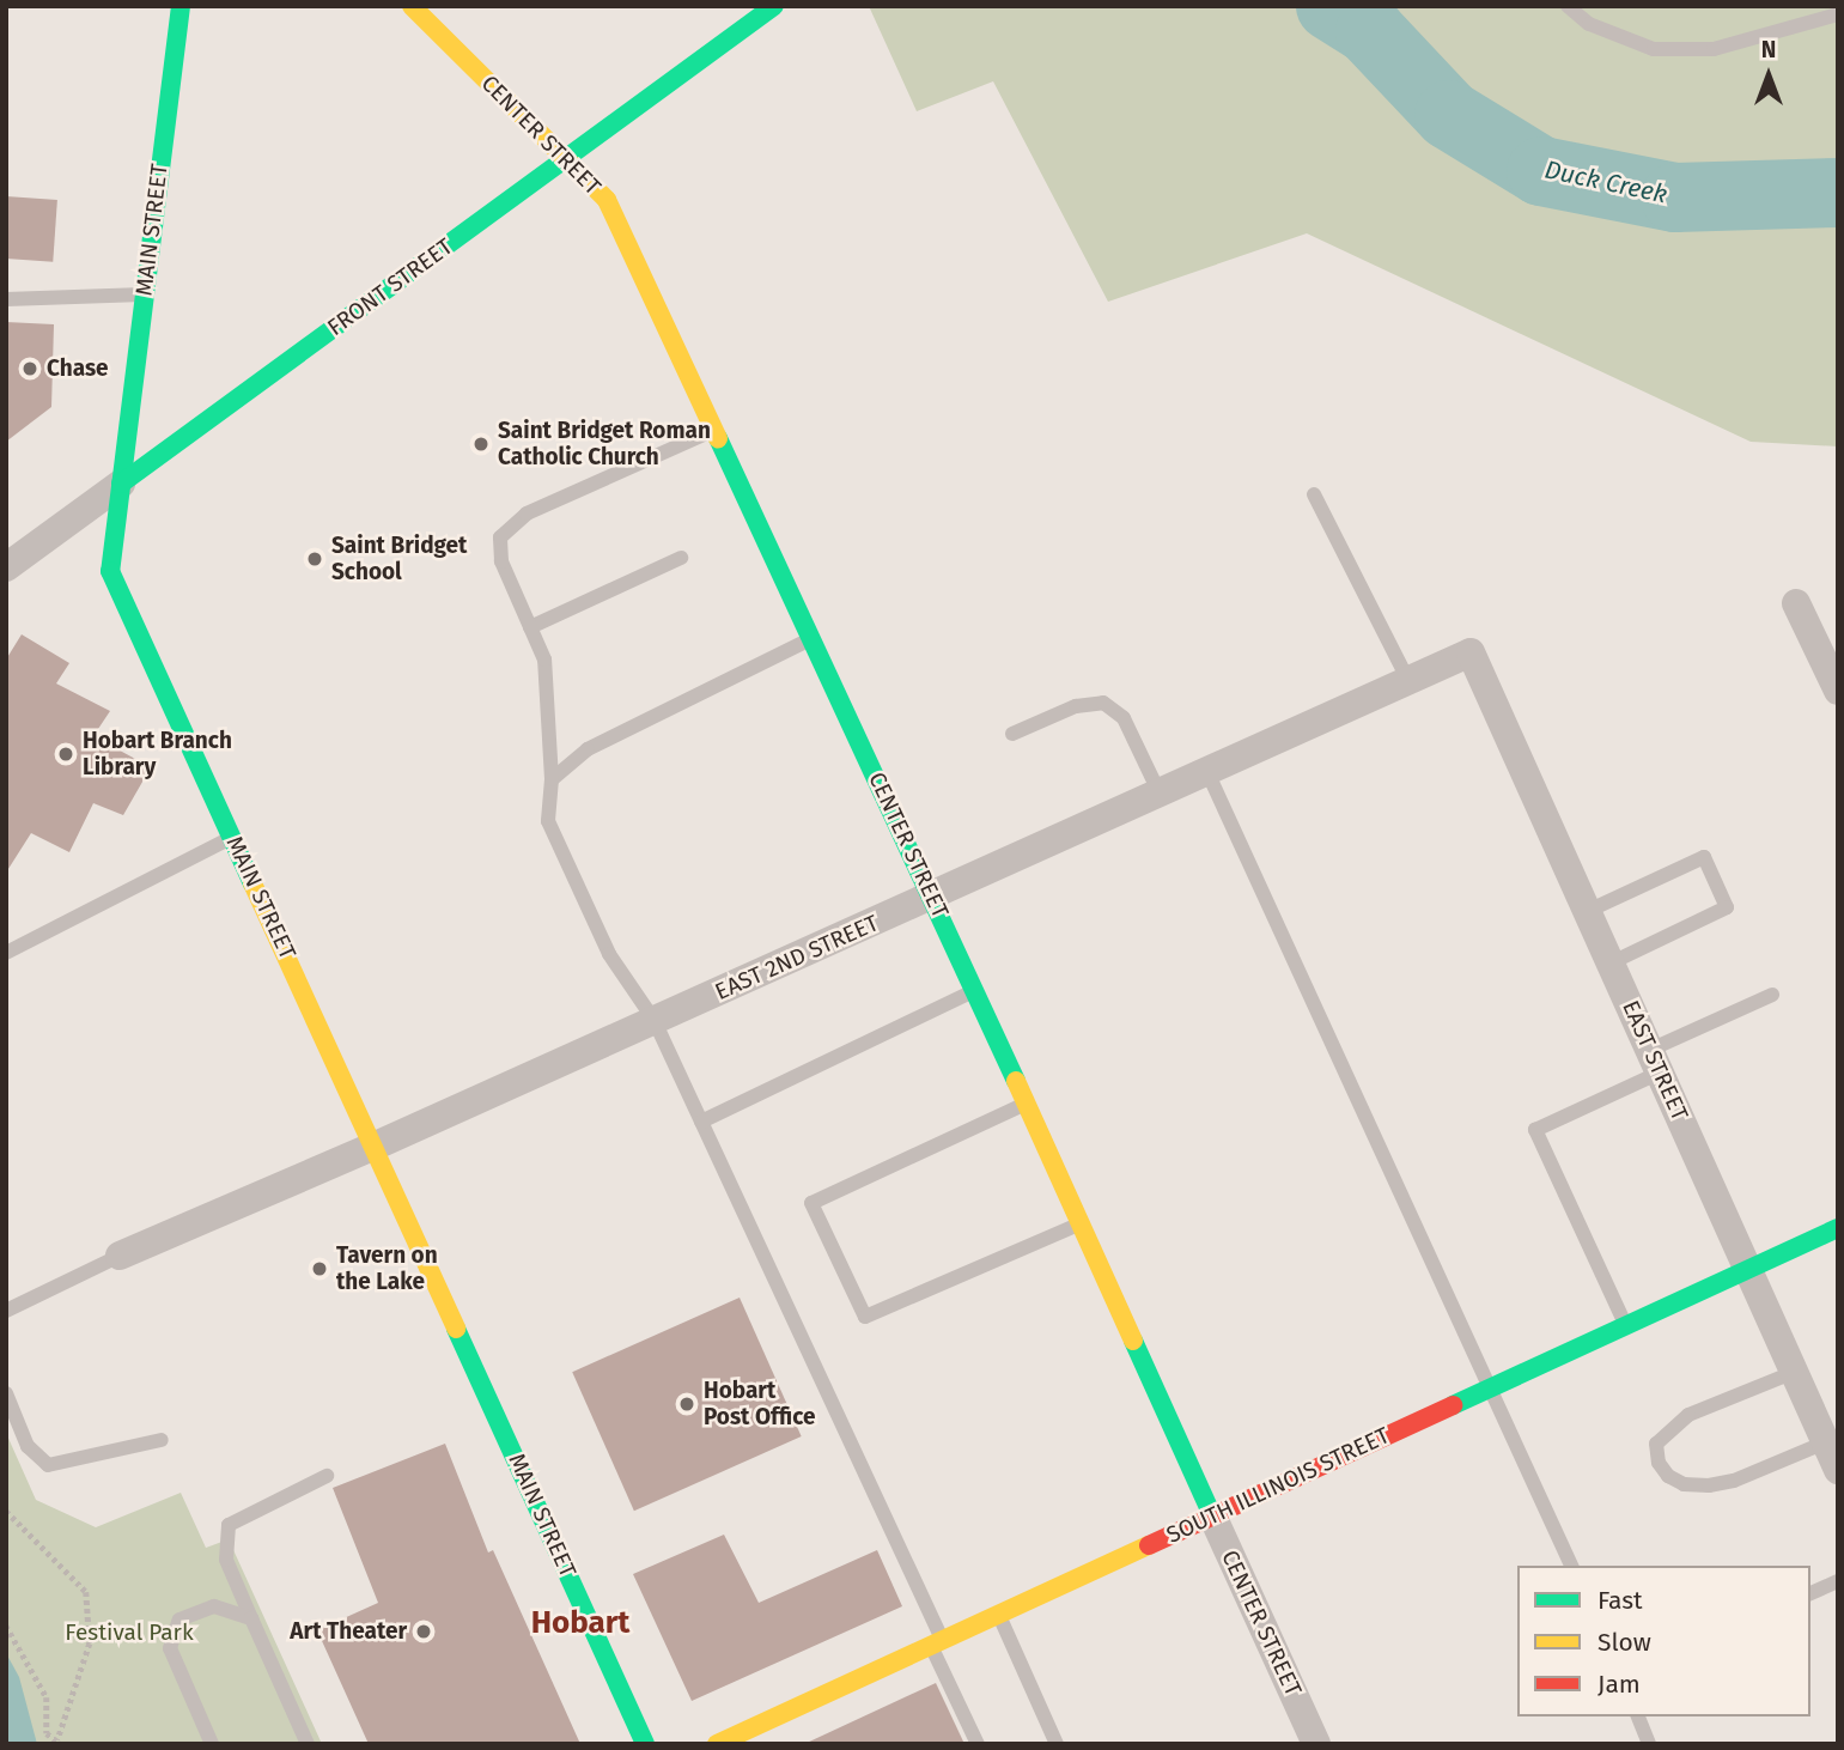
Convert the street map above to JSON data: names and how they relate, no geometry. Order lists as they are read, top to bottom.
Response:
{
  "streets": {
    "street": [
      "CENTER STREET",
      "MAIN STREET",
      "FRONT STREET",
      "EAST 2ND STREET",
      "EAST STREET",
      "SOUTH ILLINOIS STREET"
    ]
  },
  "crossings": [
    ["CENTER STREET", "FRONT STREET"],
    ["CENTER STREET", "EAST 2ND STREET"],
    ["CENTER STREET", "SOUTH ILLINOIS STREET"],
    ["MAIN STREET", "FRONT STREET"],
    ["MAIN STREET", "EAST 2ND STREET"],
    ["EAST 2ND STREET", "EAST STREET"],
    ["EAST STREET", "SOUTH ILLINOIS STREET"]
  ],
  "districts": ["Hobart"],
  "water": ["Duck Creek"],
  "parks": ["Festival Park"],
  "places": [
    "Chase",
    "Saint Bridget Roman Catholic Church",
    "Saint Bridget School",
    "Hobart Branch Library",
    "Tavern on the Lake",
    "Hobart Post Office",
    "Art Theater"
  ],
  "legend": ["Fast", "Slow", "Jam"],
  "north": "top"
}
